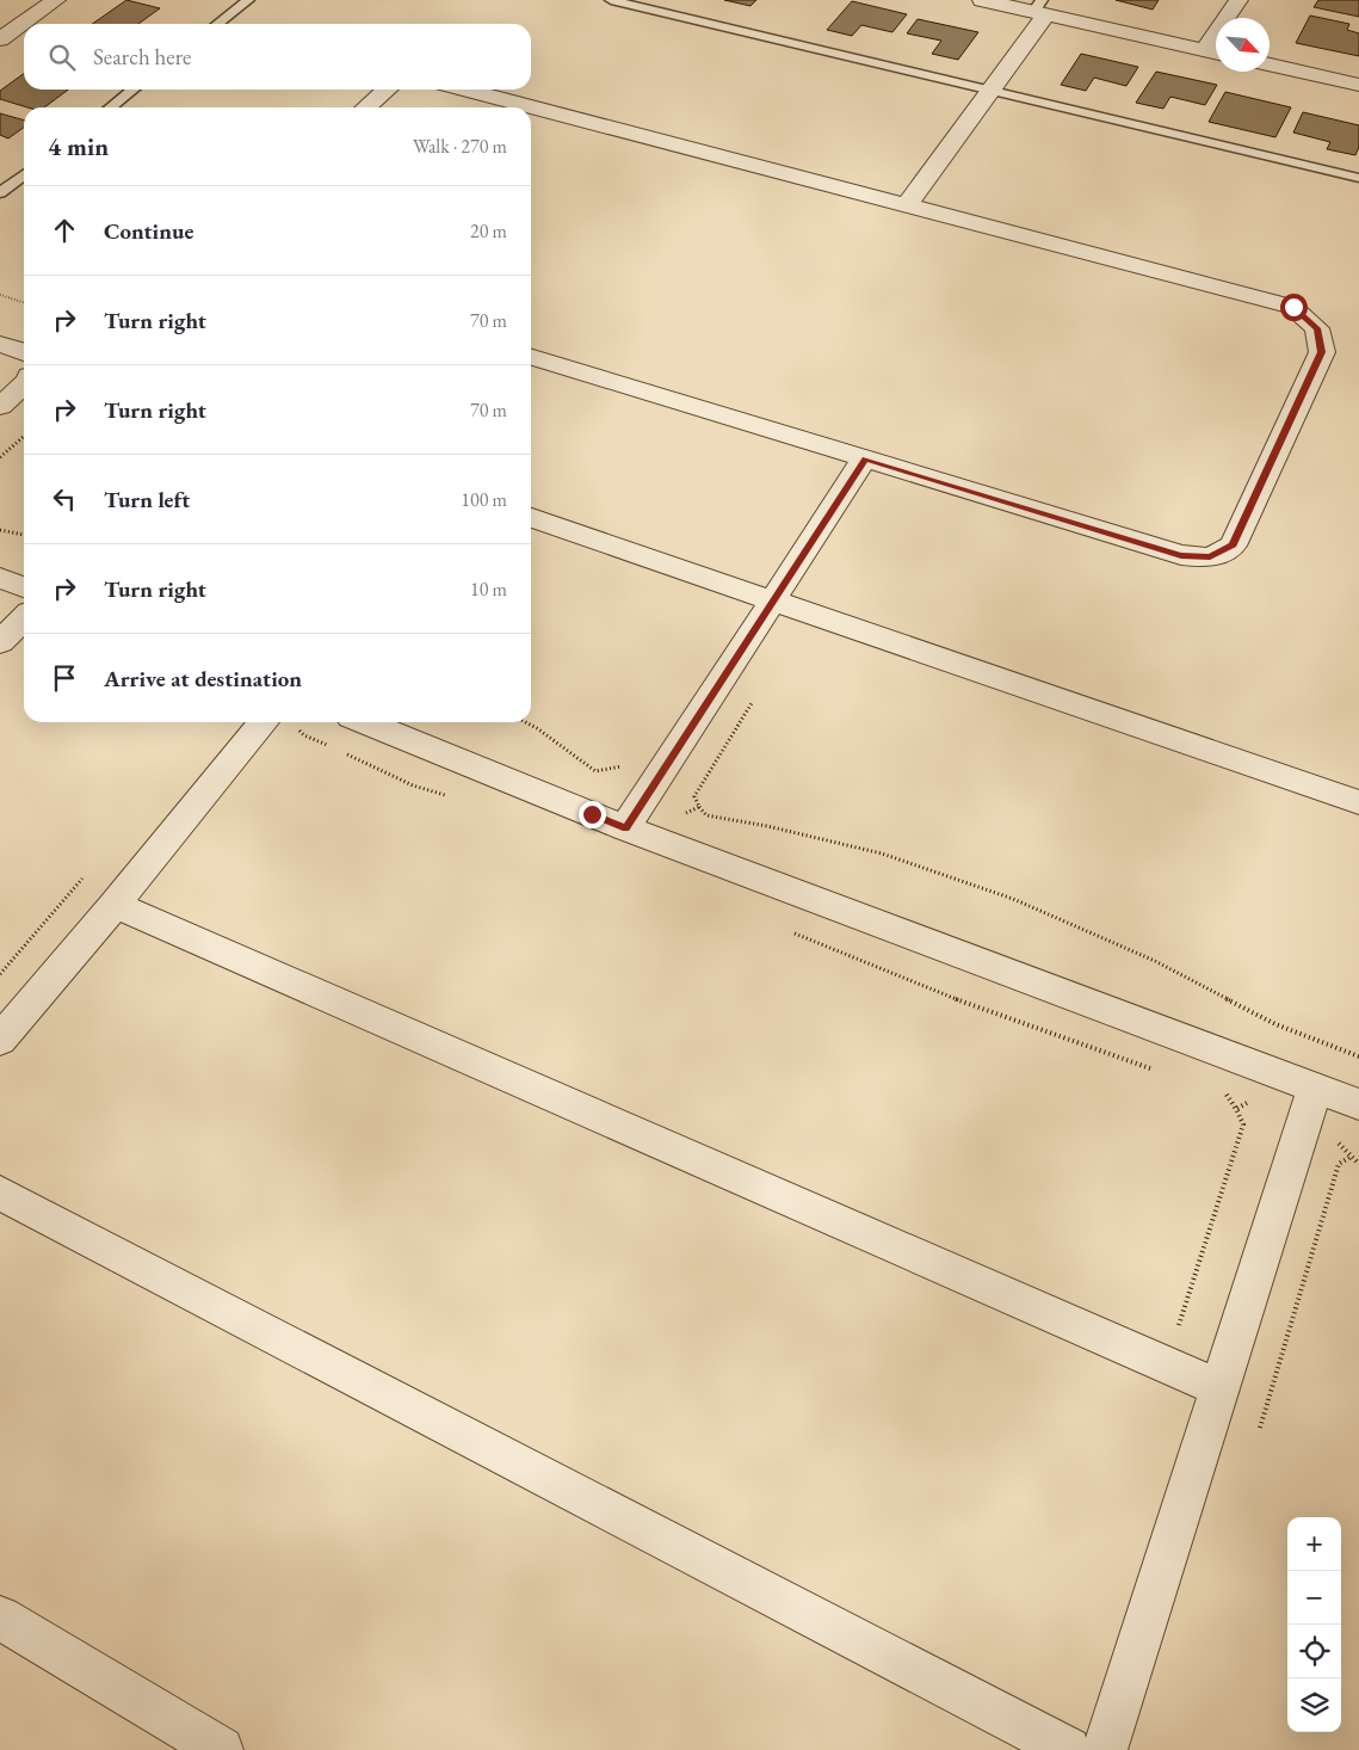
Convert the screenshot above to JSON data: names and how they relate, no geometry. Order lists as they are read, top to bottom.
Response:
{
  "north": "bottom right",
  "page": {
    "search": "Search here",
    "heading": ["4 min", "Walk · 270 m"],
    "list": [
      ["Continue", "20 m"],
      ["Turn right", "70 m"],
      ["Turn right", "70 m"],
      ["Turn left", "100 m"],
      ["Turn right", "10 m"],
      "Arrive at destination"
    ],
    "map_buttons": ["+", "−"]
  }
}
